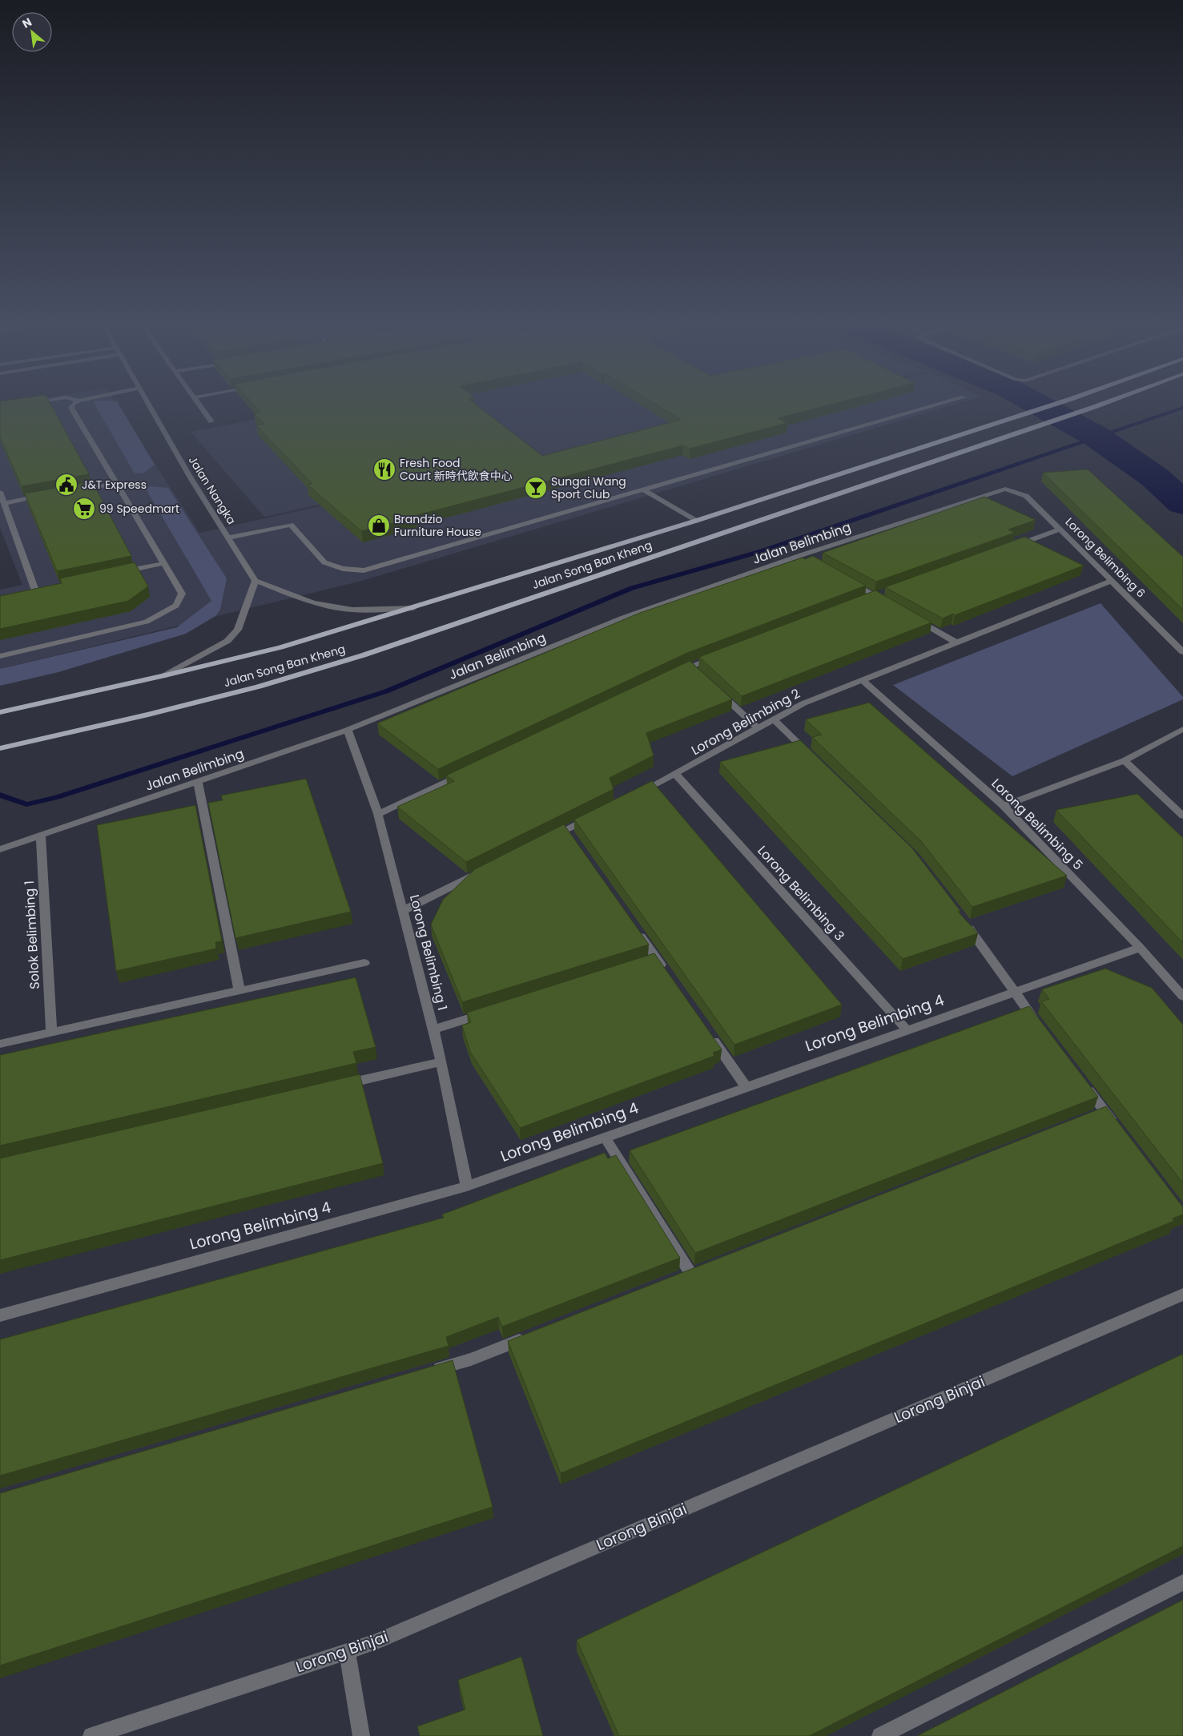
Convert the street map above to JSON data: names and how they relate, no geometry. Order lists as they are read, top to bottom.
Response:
{
  "streets": {
    "main road": ["Jalan Song Ban Kheng"],
    "street": [
      "Jalan Nangka",
      "Jalan Belimbing",
      "Lorong Belimbing 6",
      "Lorong Belimbing 2",
      "Lorong Belimbing 5",
      "Lorong Belimbing 3",
      "Solok Belimbing 1",
      "Lorong Belimbing 1",
      "Lorong Belimbing 4",
      "Lorong Binjai"
    ]
  },
  "crossings": [
    ["Jalan Belimbing", "Lorong Belimbing 6"],
    ["Jalan Belimbing", "Solok Belimbing 1"],
    ["Jalan Belimbing", "Lorong Belimbing 1"],
    ["Lorong Belimbing 6", "Lorong Belimbing 2"],
    ["Lorong Belimbing 2", "Lorong Belimbing 5"],
    ["Lorong Belimbing 2", "Lorong Belimbing 3"],
    ["Lorong Belimbing 5", "Lorong Belimbing 4"],
    ["Lorong Belimbing 3", "Lorong Belimbing 4"],
    ["Lorong Belimbing 1", "Lorong Belimbing 4"]
  ],
  "places": {
    "restaurant": ["Fresh Food Court 新時代飲食中心"],
    "public building": ["J&T Express"],
    "bar": ["Sungai Wang Sport Club"],
    "supermarket": ["99 Speedmart"],
    "shop": ["Brandzio Furniture House"]
  },
  "north": "top left"
}
